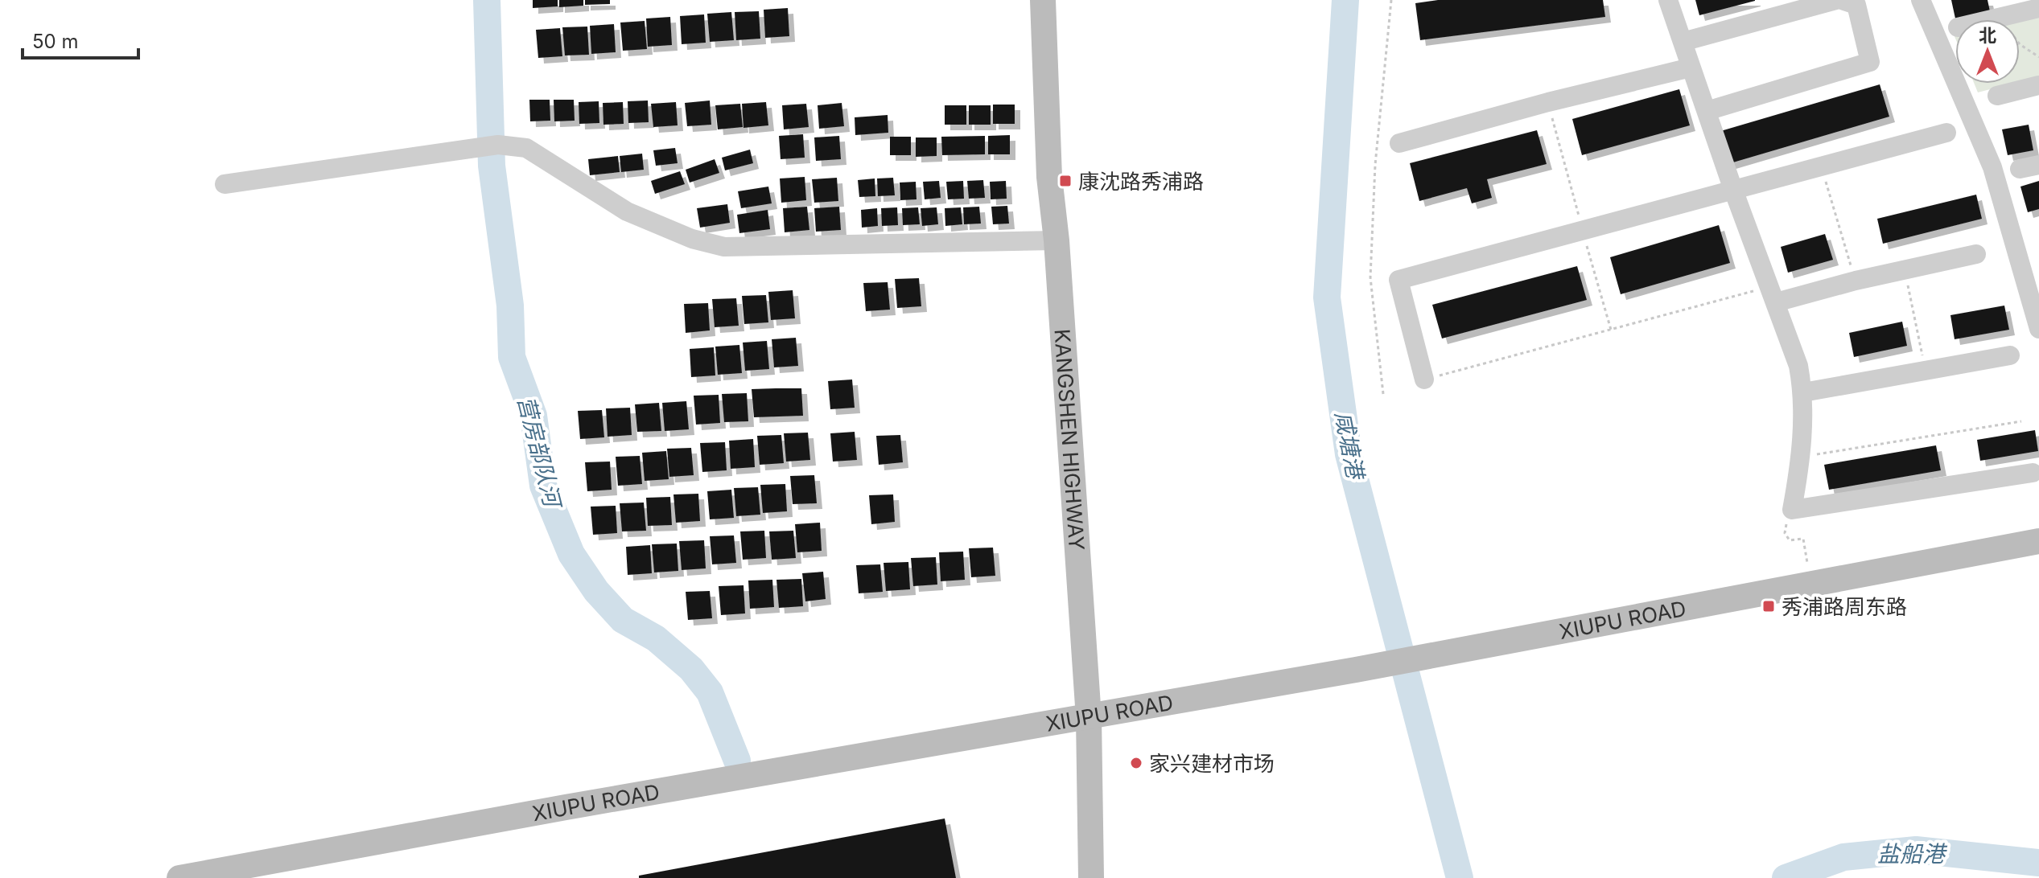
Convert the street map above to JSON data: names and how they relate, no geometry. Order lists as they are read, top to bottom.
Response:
{
  "streets": {
    "main road": ["KANGSHEN HIGHWAY", "XIUPU ROAD"]
  },
  "crossings": [
    ["KANGSHEN HIGHWAY", "XIUPU ROAD"]
  ],
  "water": ["咸塘港", "营房部队河", "盐船港"],
  "places": {
    "transit": ["康沈路秀浦路", "秀浦路周东路"],
    "other": ["家兴建材市场"]
  },
  "scale_bar": "50 m",
  "north": "top"
}
